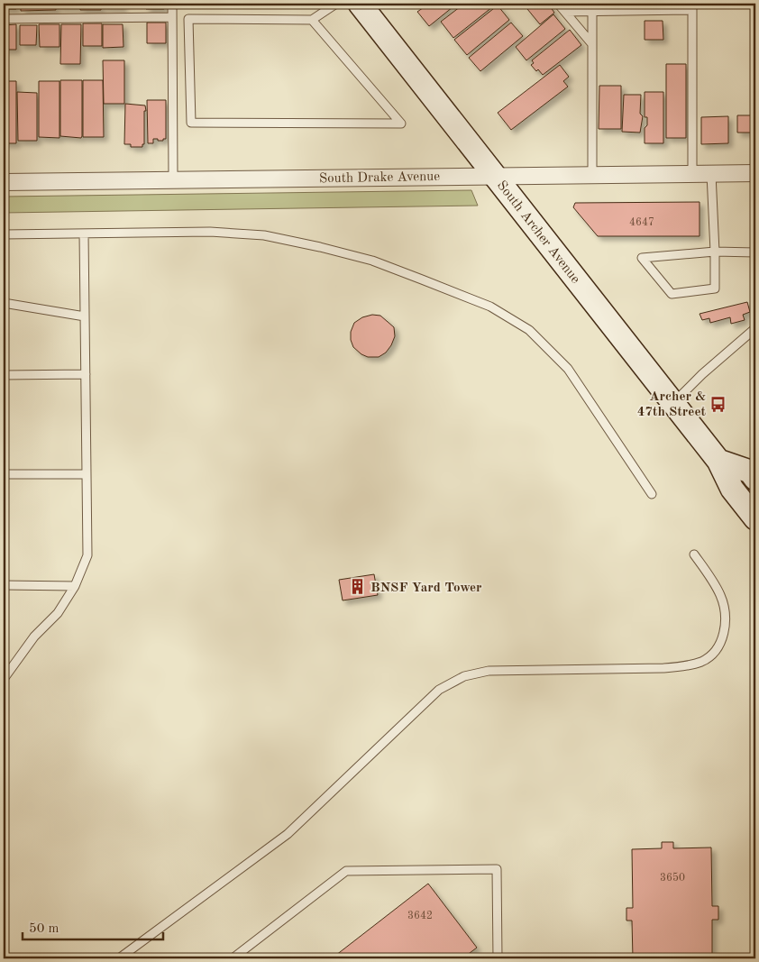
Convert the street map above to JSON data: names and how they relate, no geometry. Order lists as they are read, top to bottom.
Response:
{
  "streets": {
    "main road": ["South Archer Avenue"],
    "street": ["South Drake Avenue"]
  },
  "crossings": [
    ["South Drake Avenue", "South Archer Avenue"]
  ],
  "places": {
    "bus stop": ["Archer & 47th Street"],
    "building": ["BNSF Yard Tower"]
  },
  "house_numbers": ["4647", "3650", "3642"],
  "scale_bar": "50 m"
}
